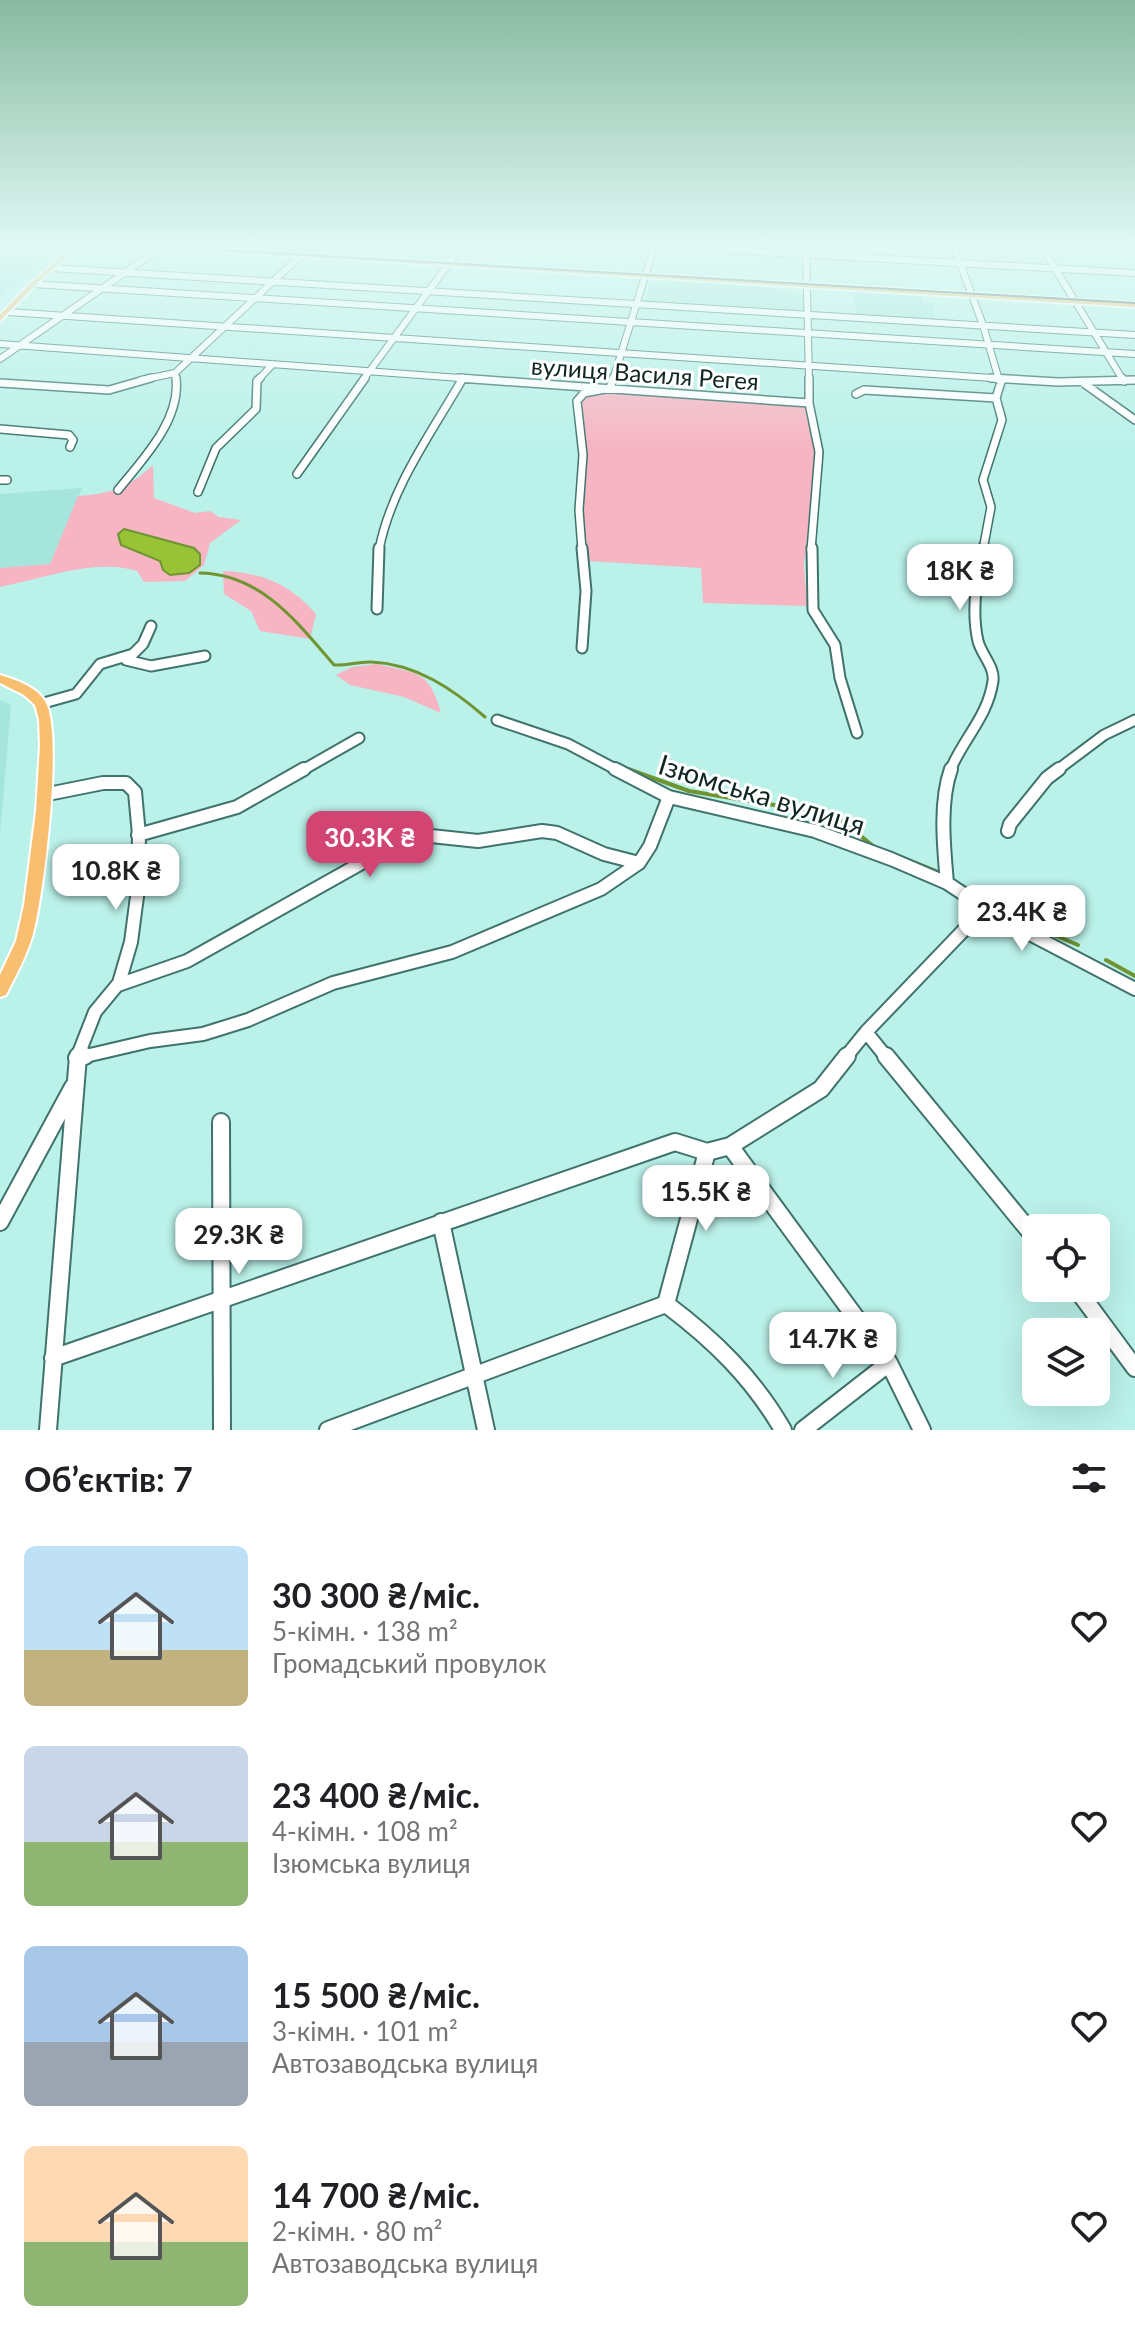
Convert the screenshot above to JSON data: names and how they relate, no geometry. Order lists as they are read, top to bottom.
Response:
{
  "streets": {
    "street": ["вулиця Василя Регея", "Ізюмська вулиця"]
  },
  "page": {
    "price": [
      "18K ₴",
      "30.3K ₴",
      "10.8K ₴",
      "23.4K ₴",
      "15.5K ₴",
      "29.3K ₴",
      "14.7K ₴"
    ],
    "heading": "Об’єктів: 7",
    "list": [
      {
        "name": "30 300 ₴/міс.",
        "note": "5-кімн. · 138 m² · Громадський провулок"
      },
      {
        "name": "23 400 ₴/міс.",
        "note": "4-кімн. · 108 m² · Ізюмська вулиця"
      },
      {
        "name": "15 500 ₴/міс.",
        "note": "3-кімн. · 101 m² · Автозаводська вулиця"
      },
      {
        "name": "14 700 ₴/міс.",
        "note": "2-кімн. · 80 m² · Автозаводська вулиця"
      }
    ]
  }
}
